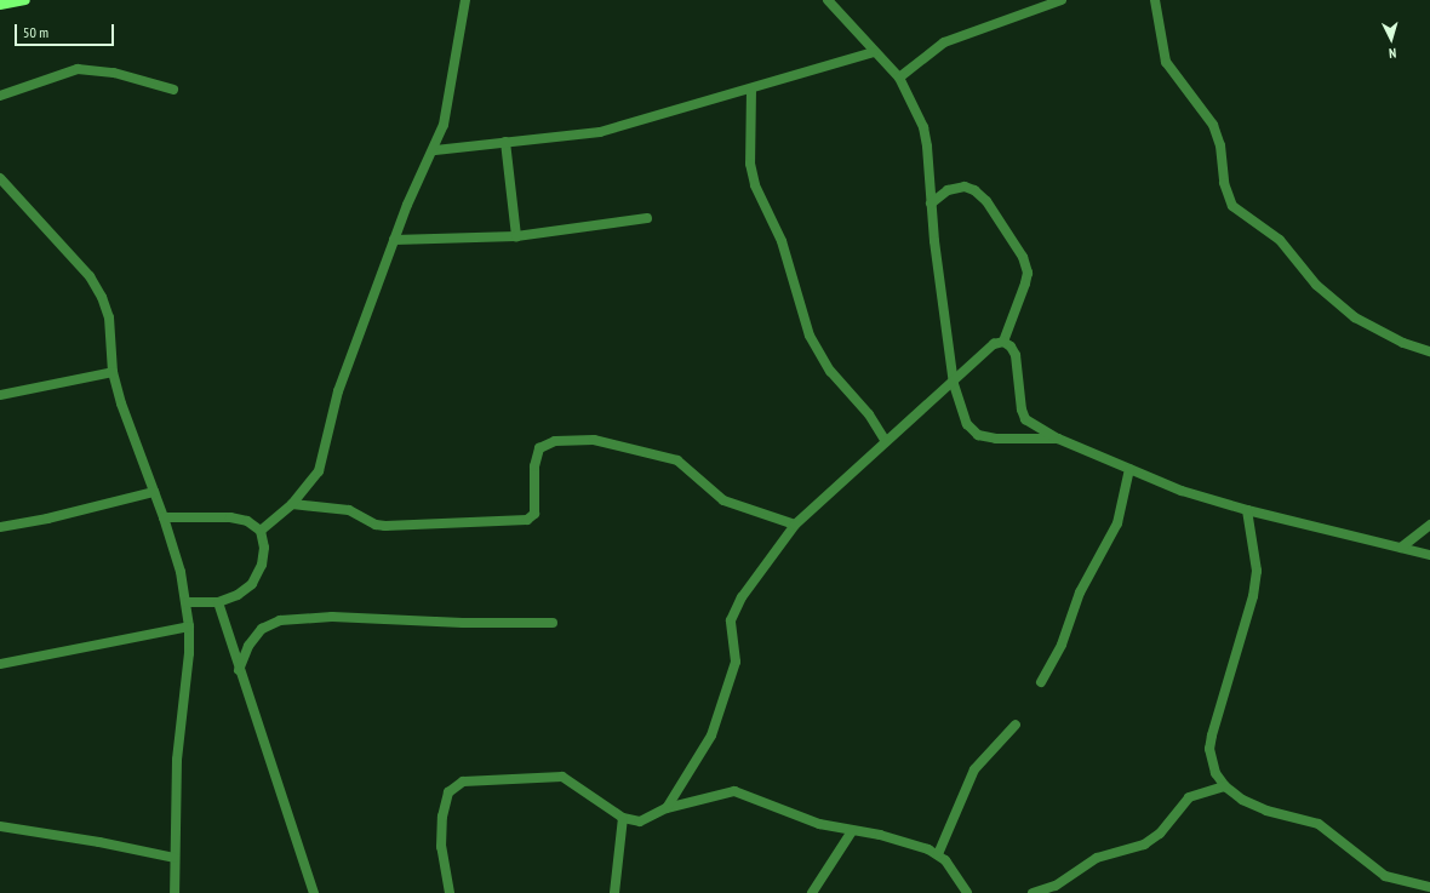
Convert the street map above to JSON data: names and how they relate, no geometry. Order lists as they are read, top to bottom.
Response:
{
  "scale_bar": "50 m",
  "north": "bottom"
}
